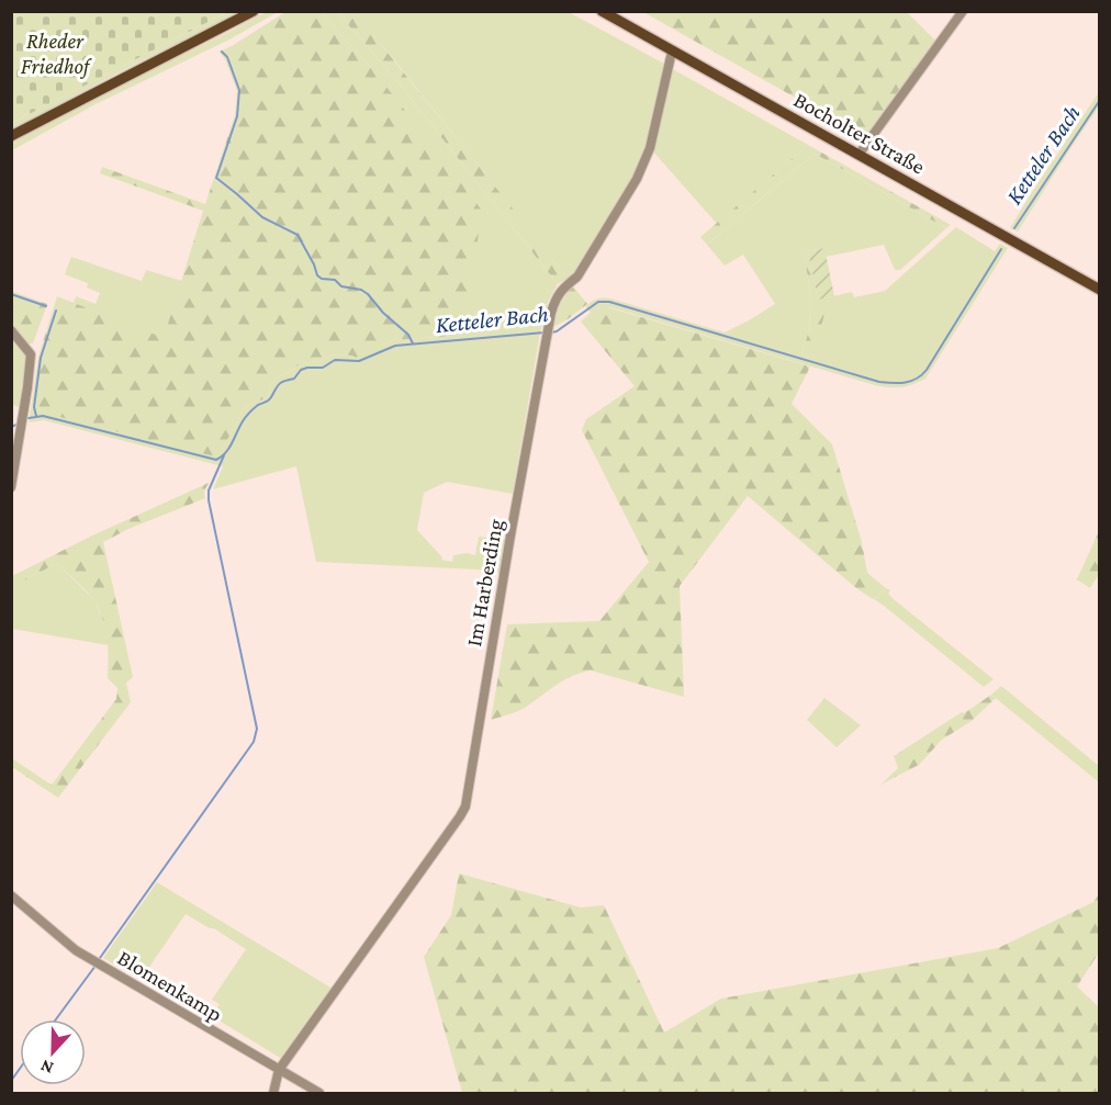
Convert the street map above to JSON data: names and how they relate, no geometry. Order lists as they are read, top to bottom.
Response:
{
  "streets": {
    "main road": ["Bocholter Straße"],
    "street": ["Im Harberding", "Blomenkamp"]
  },
  "crossings": [
    ["Bocholter Straße", "Im Harberding"],
    ["Im Harberding", "Blomenkamp"]
  ],
  "water": ["Ketteler Bach"],
  "parks": ["Rheder Friedhof"],
  "north": "bottom"
}
